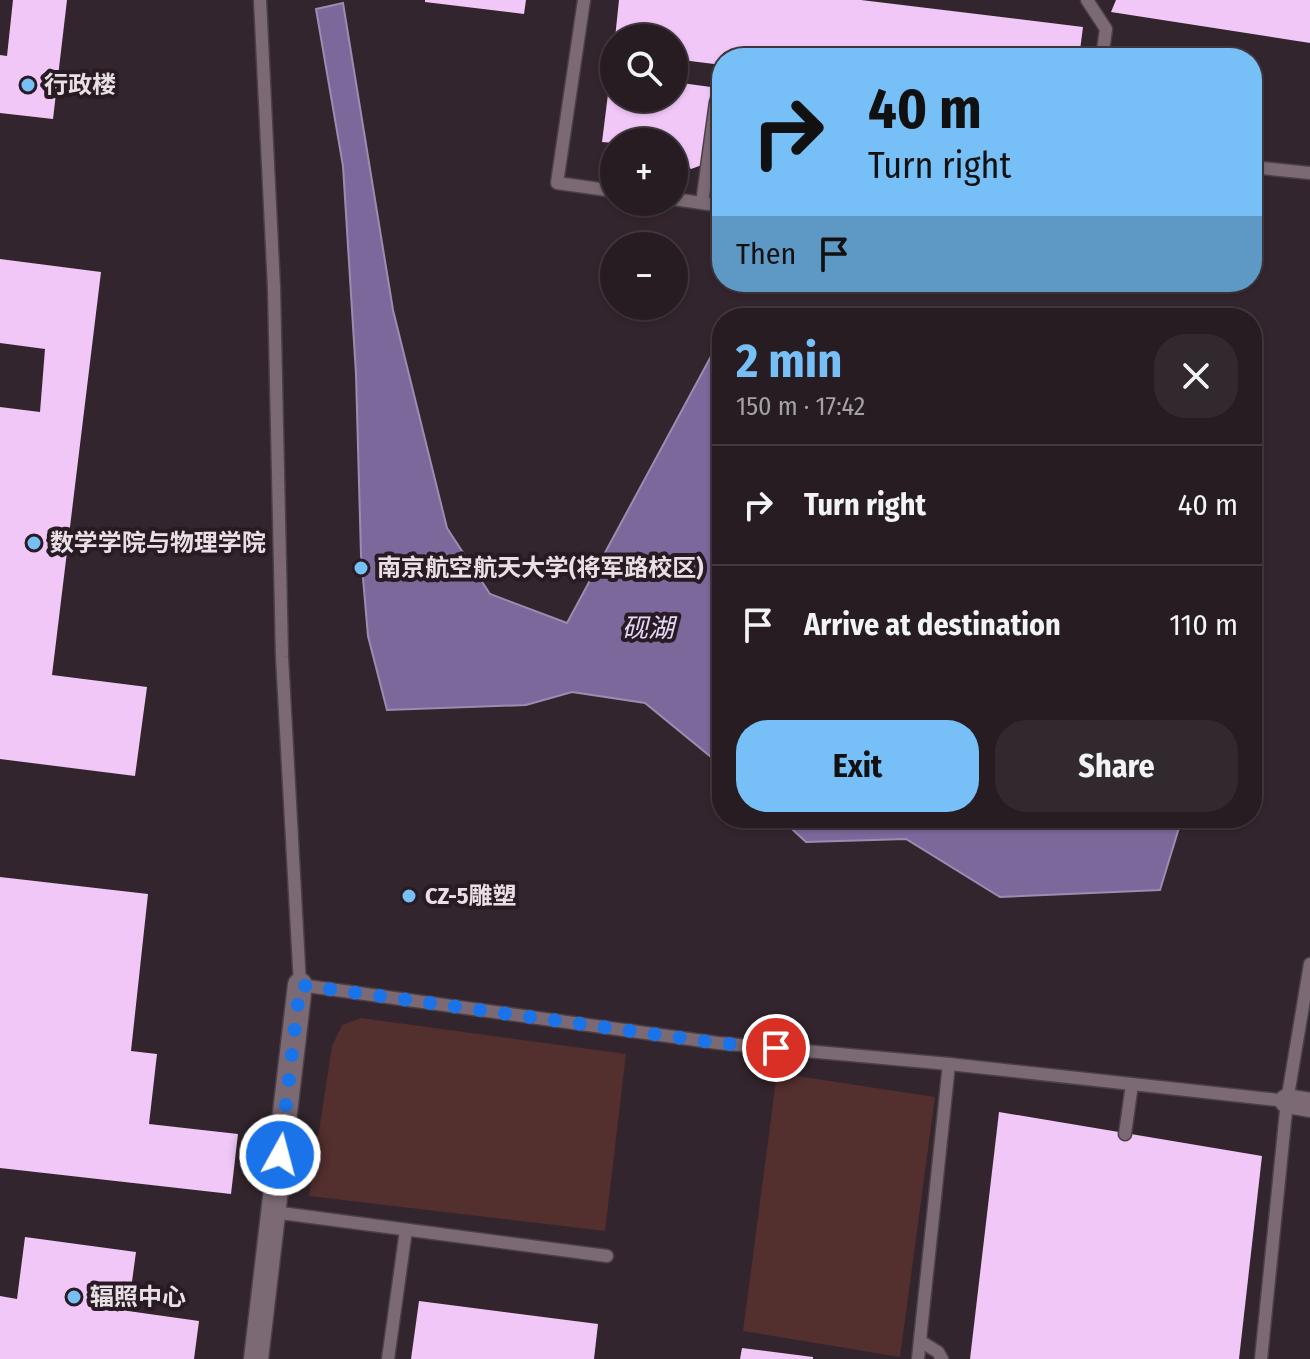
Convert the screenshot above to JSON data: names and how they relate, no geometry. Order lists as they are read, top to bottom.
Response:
{
  "water": ["砚湖"],
  "places": [
    "行政楼",
    "数学学院与物理学院",
    "南京航空航天大学(将军路校区)",
    "CZ-5雕塑",
    "辐照中心"
  ],
  "page": {
    "map_buttons": ["+", "−"],
    "turn": ["40 m", "Turn right"],
    "then": "Then",
    "heading": ["2 min", "150 m · 17:42"],
    "list": [
      {
        "name": "Turn right",
        "value": "40 m"
      },
      {
        "name": "Arrive at destination",
        "value": "110 m"
      }
    ],
    "buttons": ["Exit", "Share"]
  }
}
